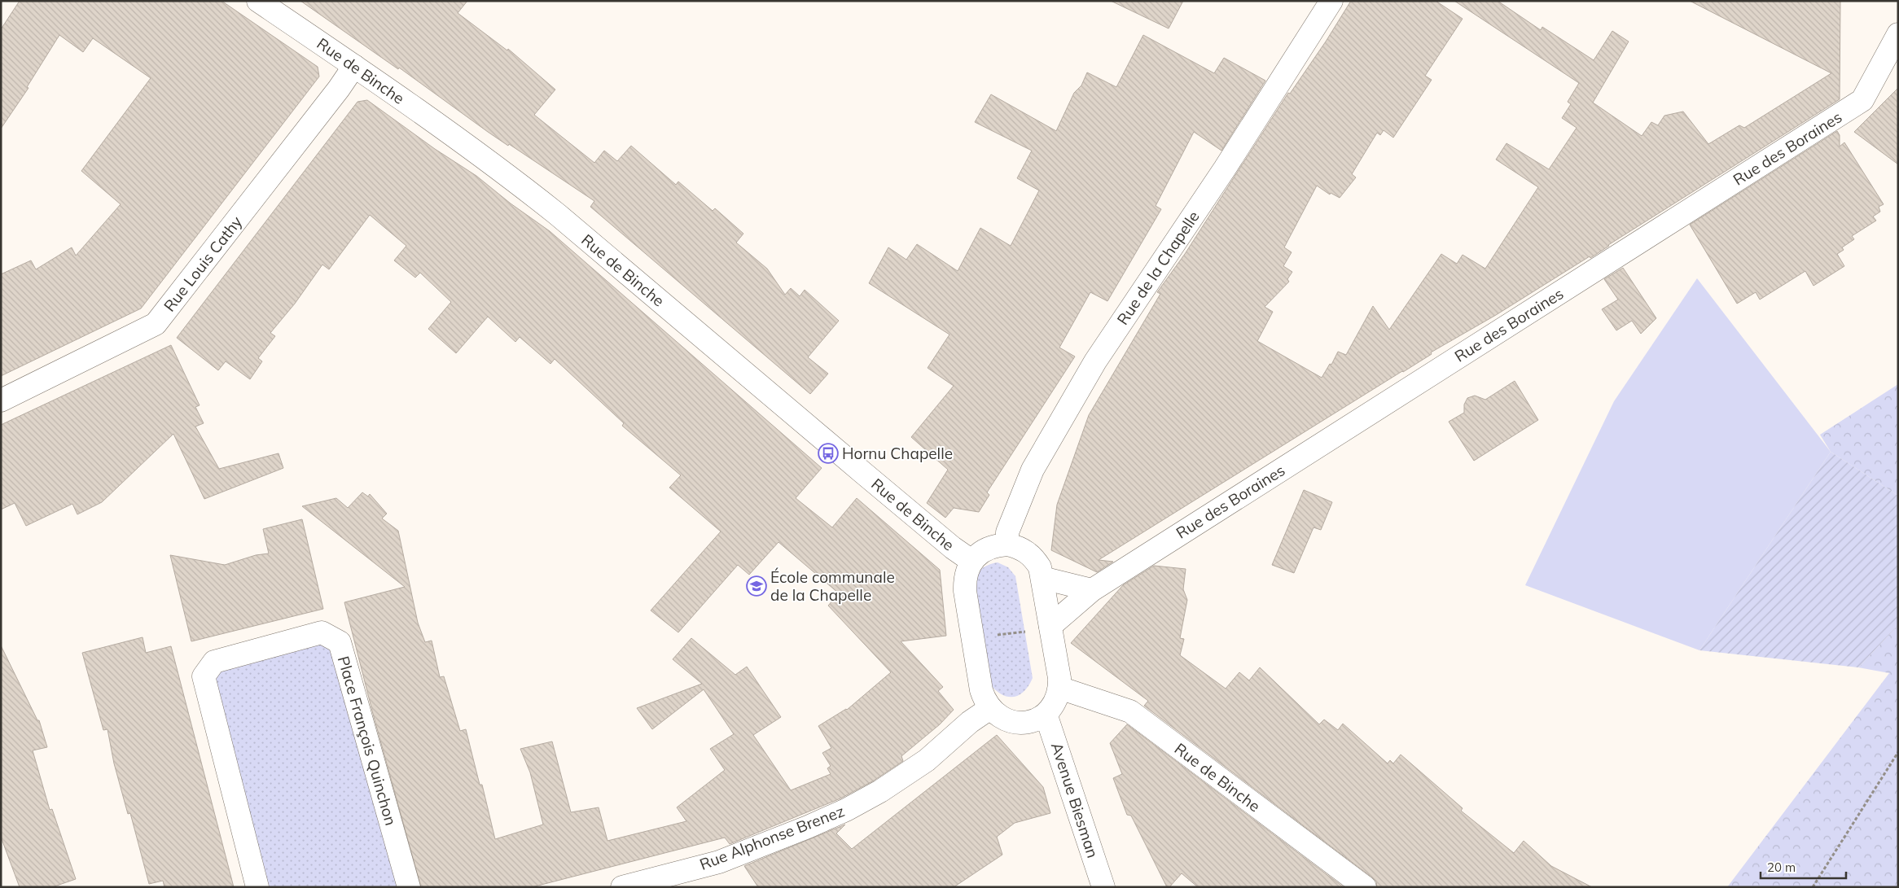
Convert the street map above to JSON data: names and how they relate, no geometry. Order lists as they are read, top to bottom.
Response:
{
  "streets": {
    "street": [
      "Rue de Binche",
      "Rue des Boraines",
      "Rue Louis Cathy",
      "Rue de la Chapelle",
      "Place François Quinchon",
      "Avenue Biesman",
      "Rue Alphonse Brenez"
    ]
  },
  "crossings": [
    ["Rue de Binche", "Rue des Boraines"],
    ["Rue de Binche", "Rue Louis Cathy"],
    ["Rue de Binche", "Avenue Biesman"],
    ["Rue de Binche", "Rue Alphonse Brenez"],
    ["Rue des Boraines", "Avenue Biesman"],
    ["Rue des Boraines", "Rue Alphonse Brenez"],
    ["Avenue Biesman", "Rue Alphonse Brenez"]
  ],
  "places": {
    "bus stop": ["Hornu Chapelle"],
    "school or university": ["École communale de la Chapelle"]
  },
  "scale_bar": "20 m"
}
